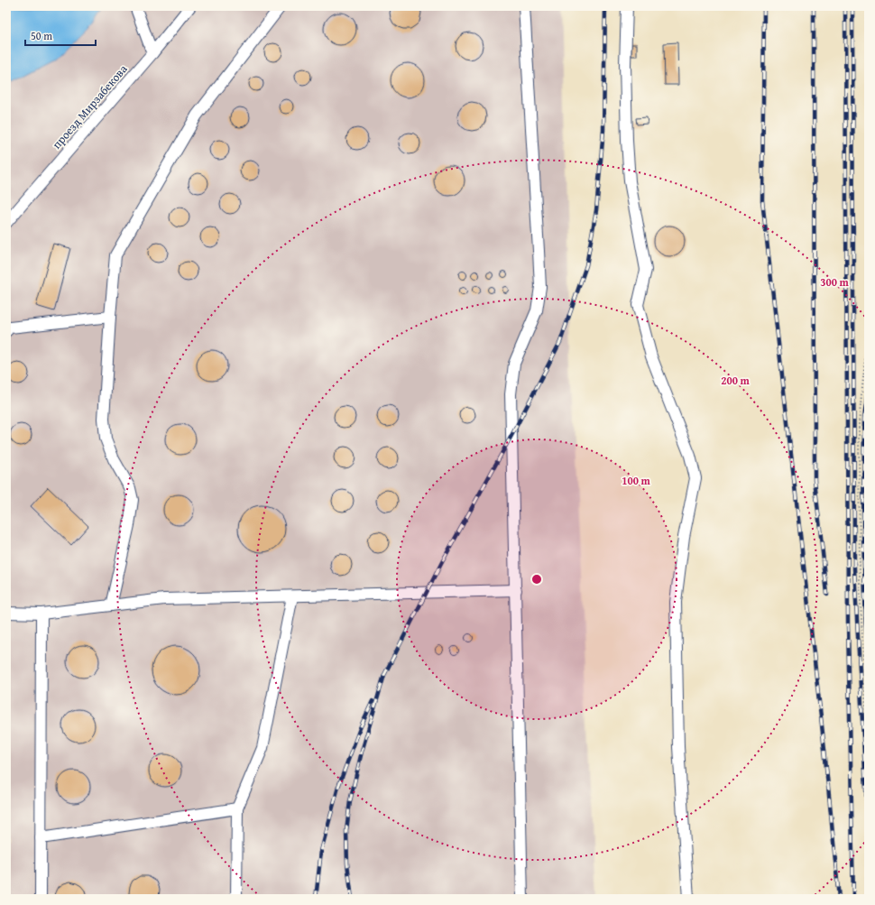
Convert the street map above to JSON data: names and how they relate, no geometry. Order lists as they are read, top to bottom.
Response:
{
  "streets": {
    "street": ["проезд Мирзабекова"]
  },
  "scale_bar": "50 m",
  "rings": ["300 m", "200 m", "100 m"]
}
